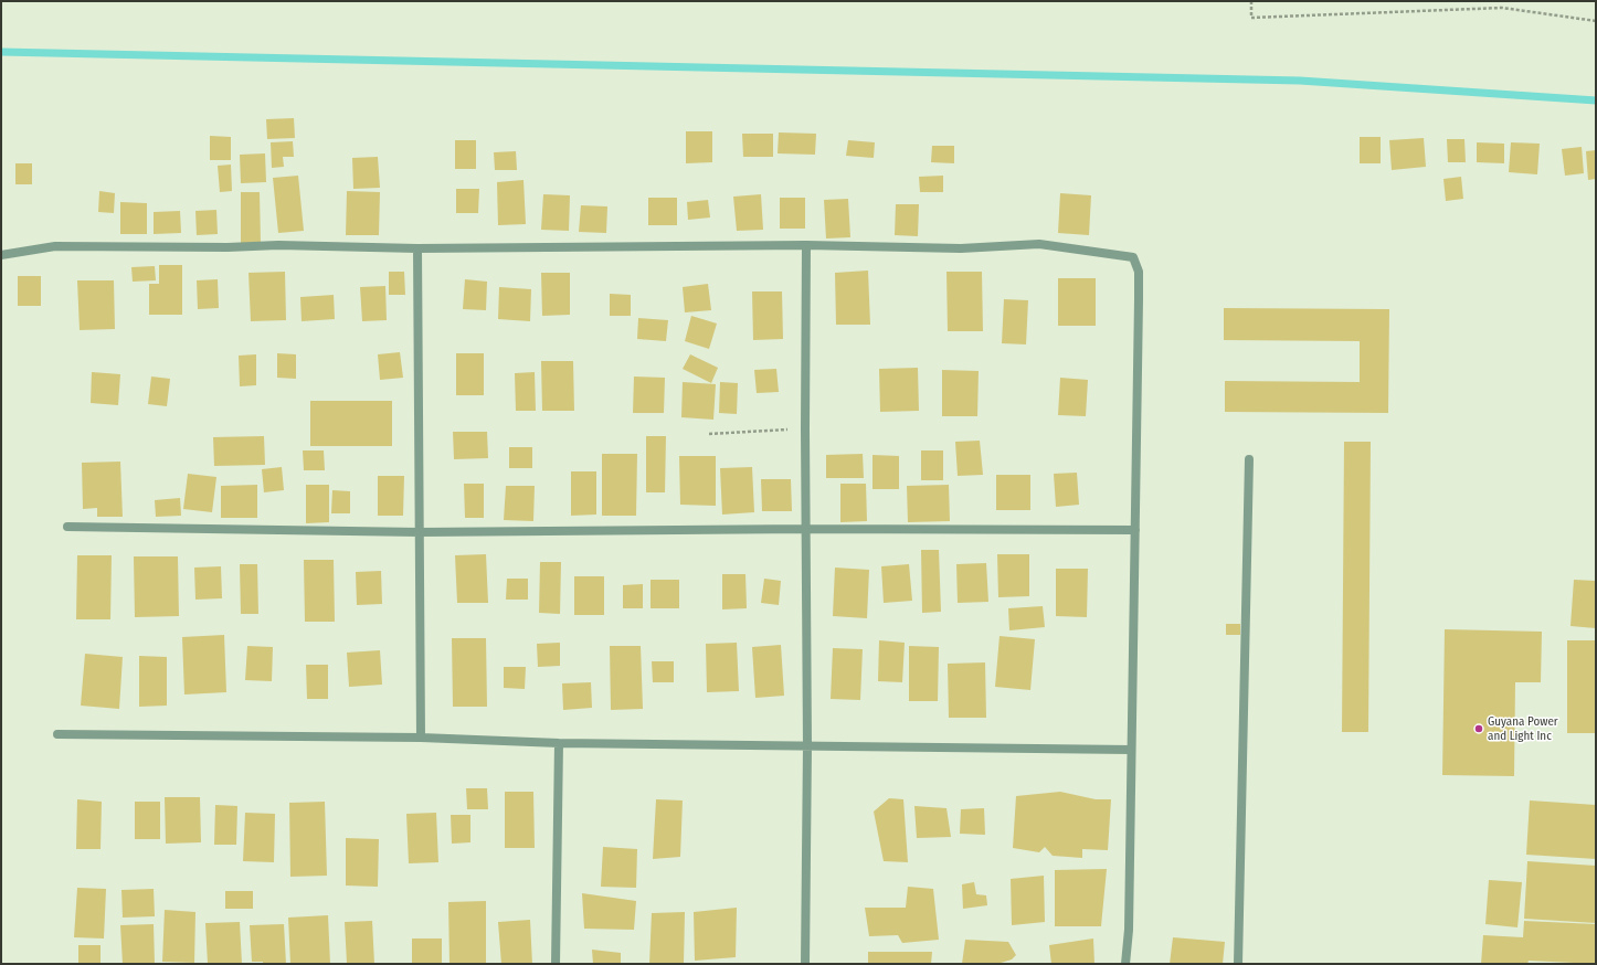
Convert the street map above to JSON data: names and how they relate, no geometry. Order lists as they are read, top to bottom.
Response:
{
  "places": ["Guyana Power and Light Inc"]
}
